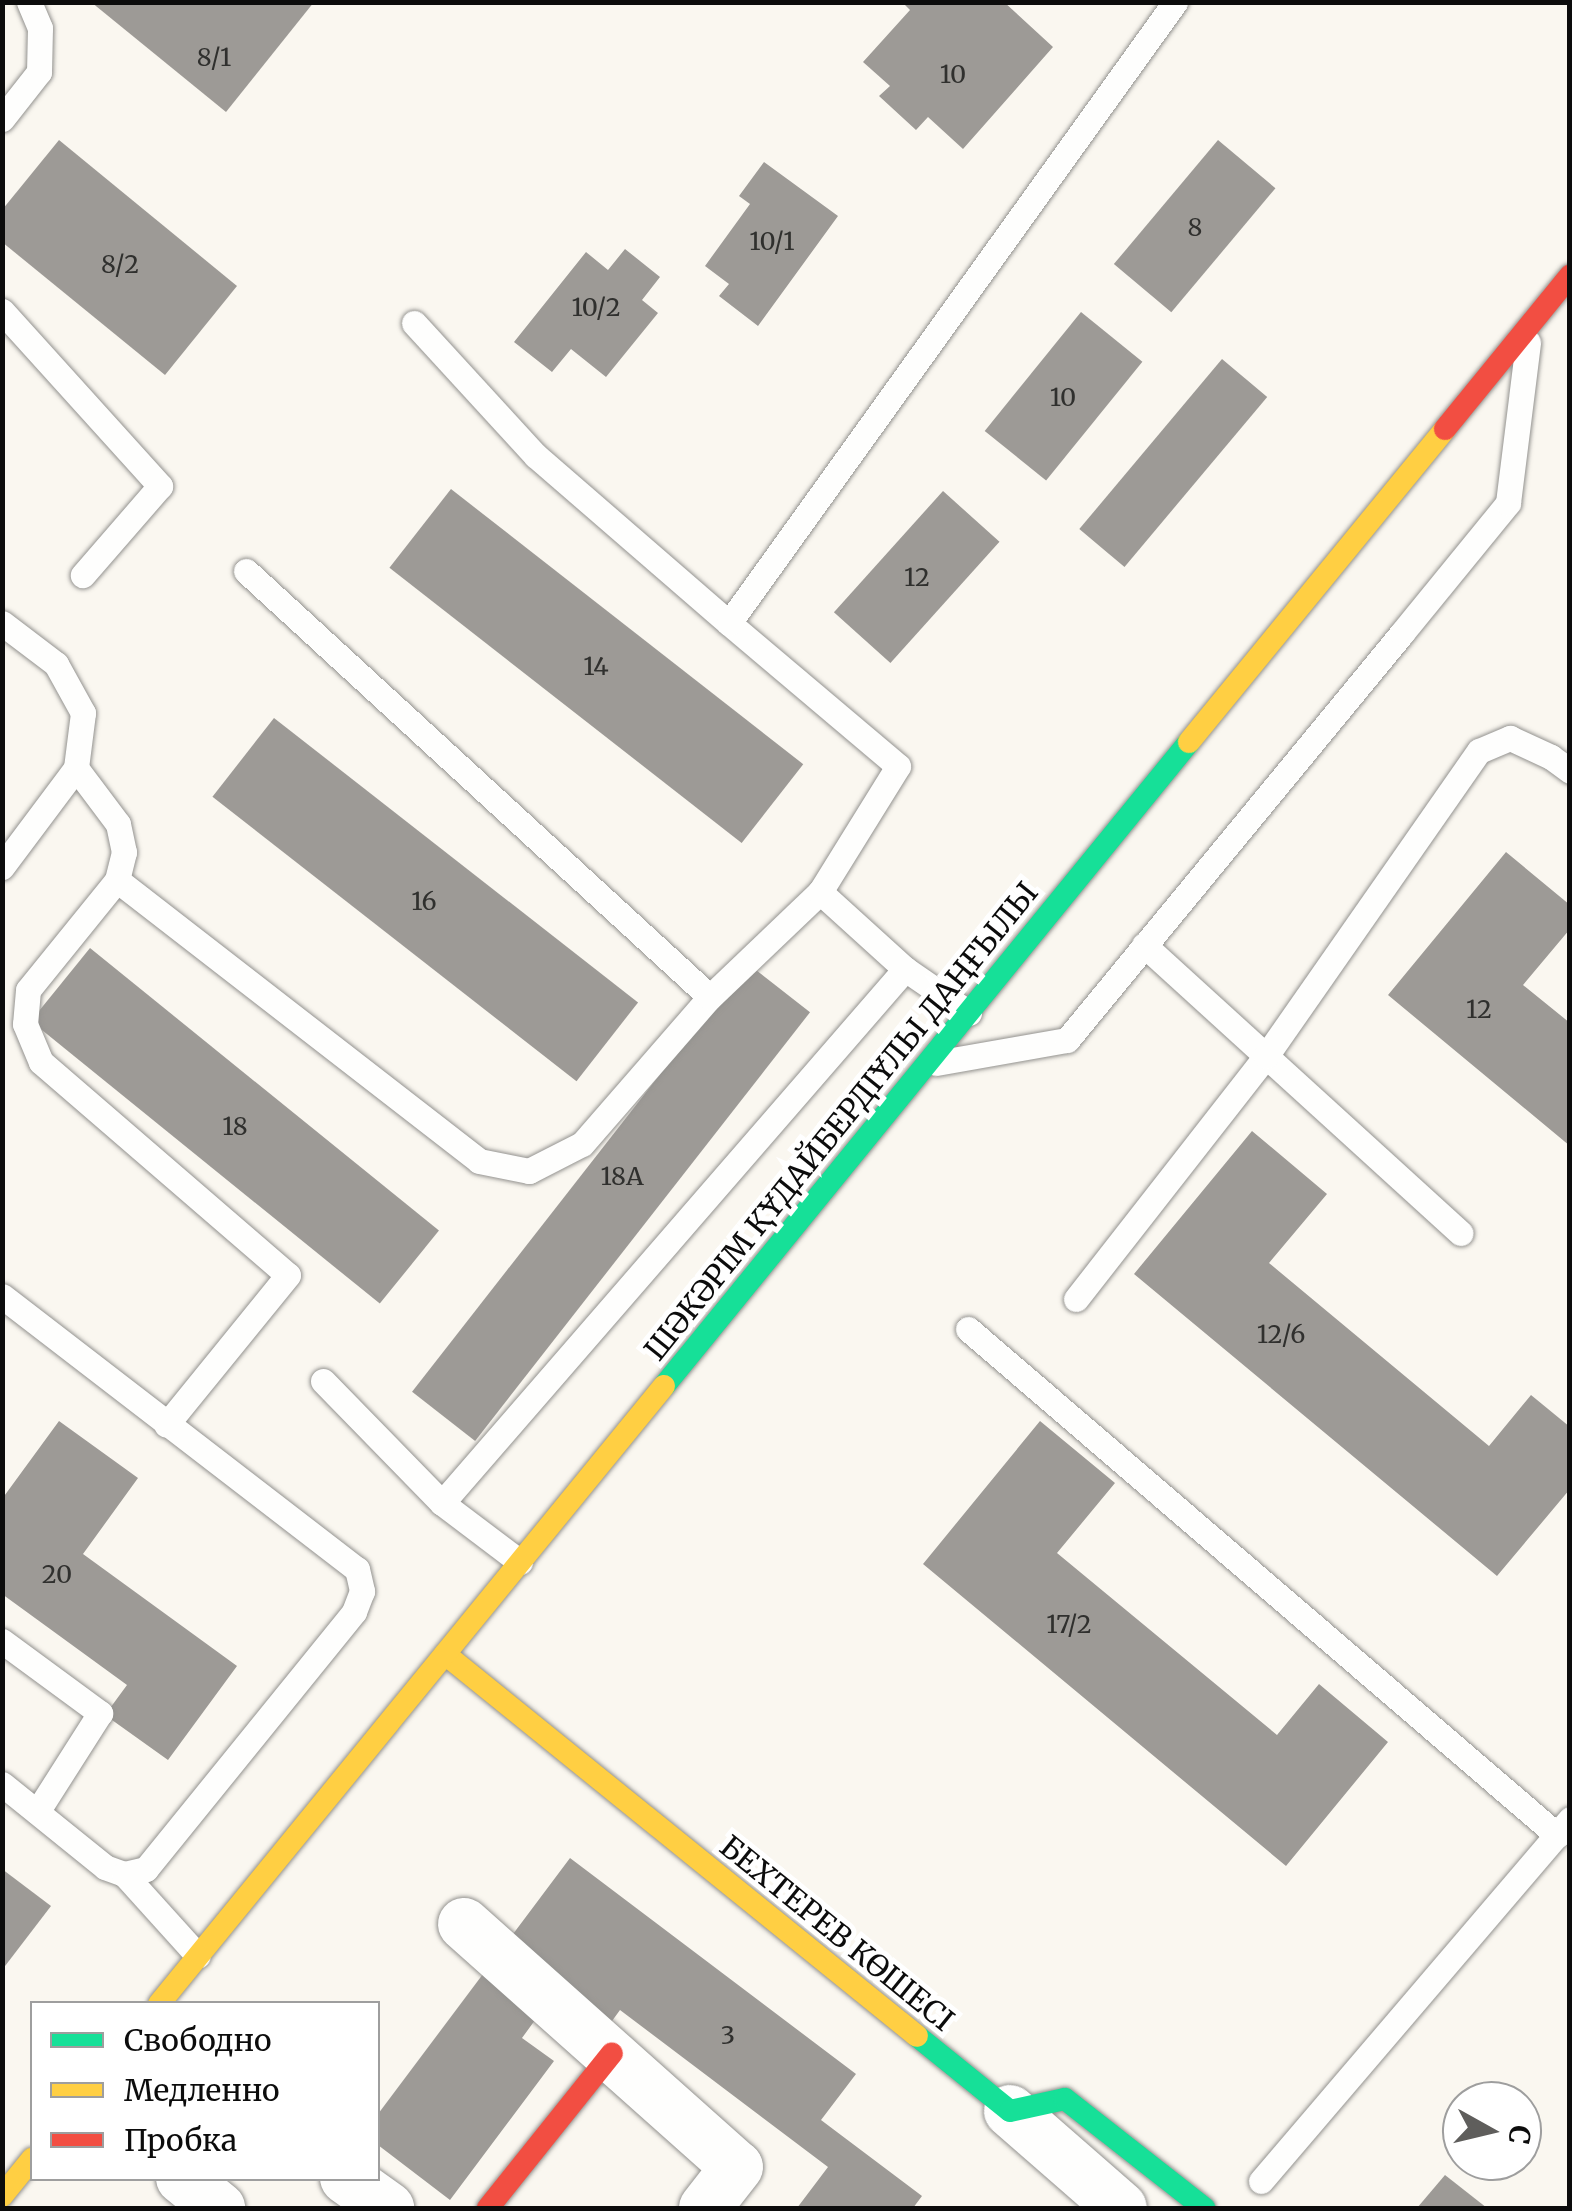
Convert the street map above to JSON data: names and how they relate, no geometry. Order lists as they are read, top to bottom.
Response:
{
  "streets": {
    "main road": ["ШӘКӘРІМ ҚҰДАЙБЕРДІҰЛЫ ДАҢҒЫЛЫ", "БЕХТЕРЕВ КӨШЕСІ"]
  },
  "crossings": [
    ["ШӘКӘРІМ ҚҰДАЙБЕРДІҰЛЫ ДАҢҒЫЛЫ", "БЕХТЕРЕВ КӨШЕСІ"]
  ],
  "house_numbers": [
    "8/1",
    "10",
    "8",
    "10/1",
    "8/2",
    "10/2",
    "10",
    "12",
    "14",
    "16",
    "12",
    "18",
    "18А",
    "12/6",
    "20",
    "17/2",
    "3"
  ],
  "legend": ["Свободно", "Медленно", "Пробка"],
  "north": "right"
}
